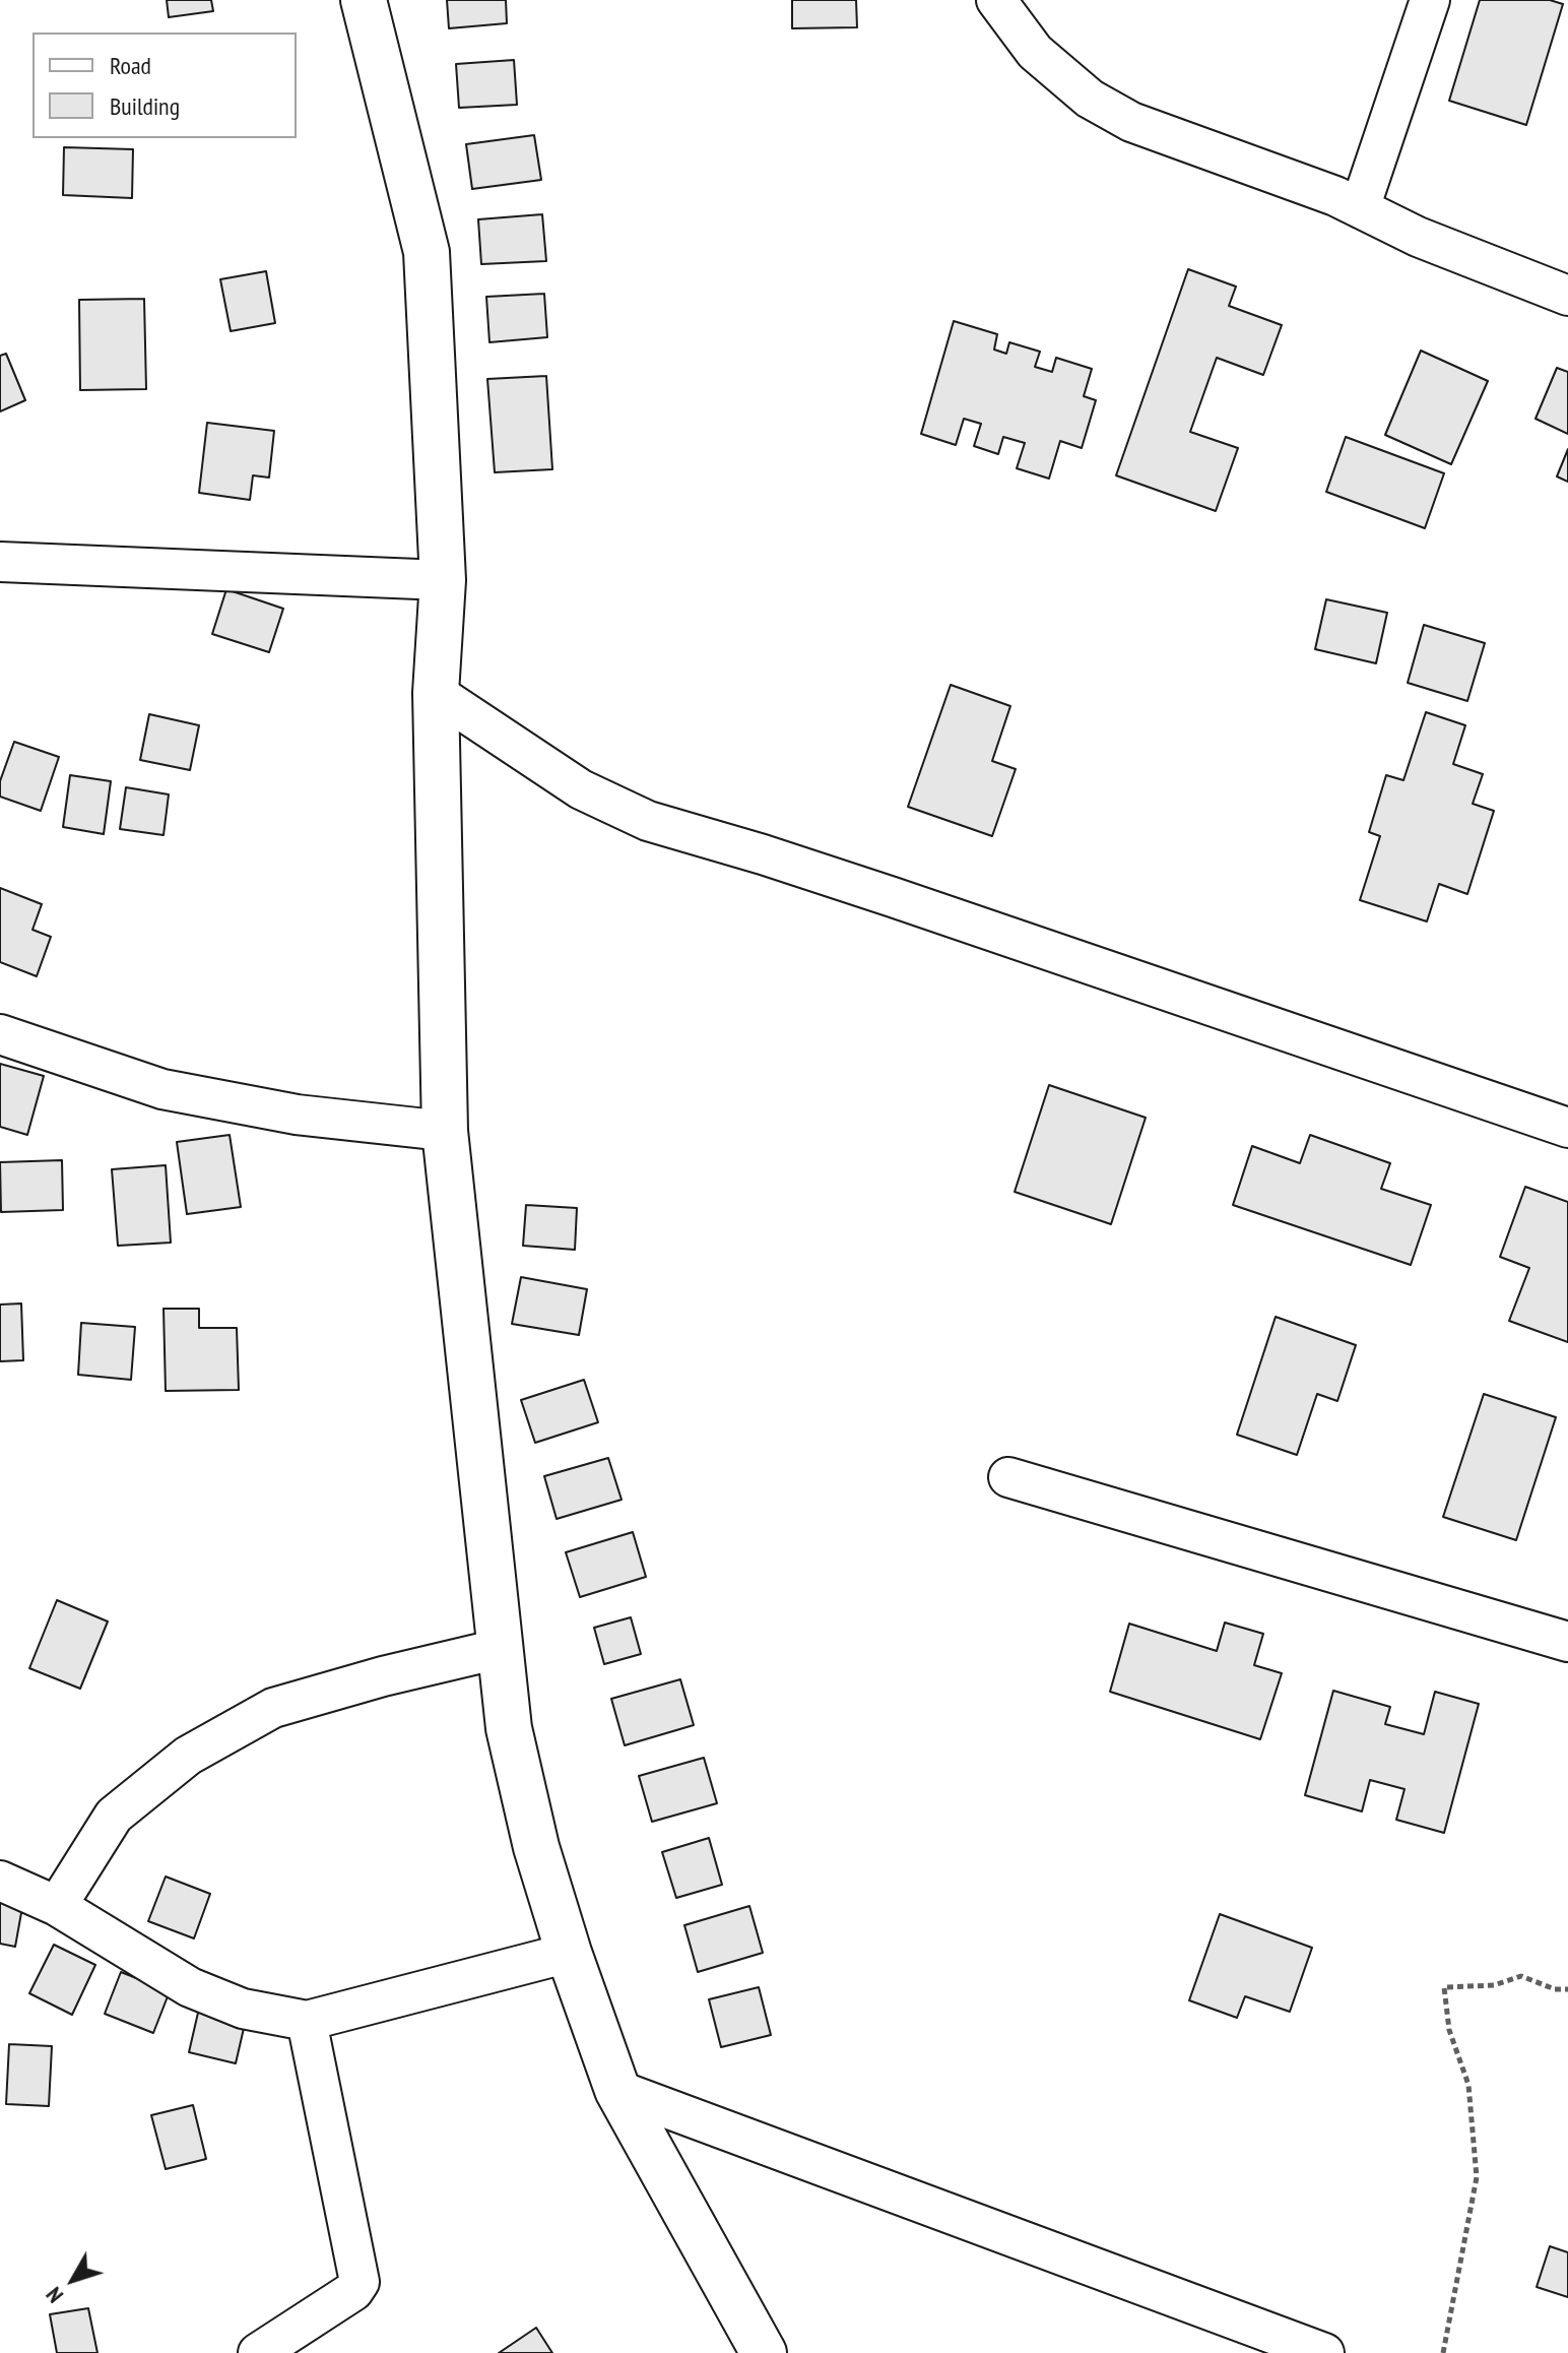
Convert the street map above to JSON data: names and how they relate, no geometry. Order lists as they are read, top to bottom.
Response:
{
  "legend": ["Road", "Building"],
  "north": "bottom left"
}
